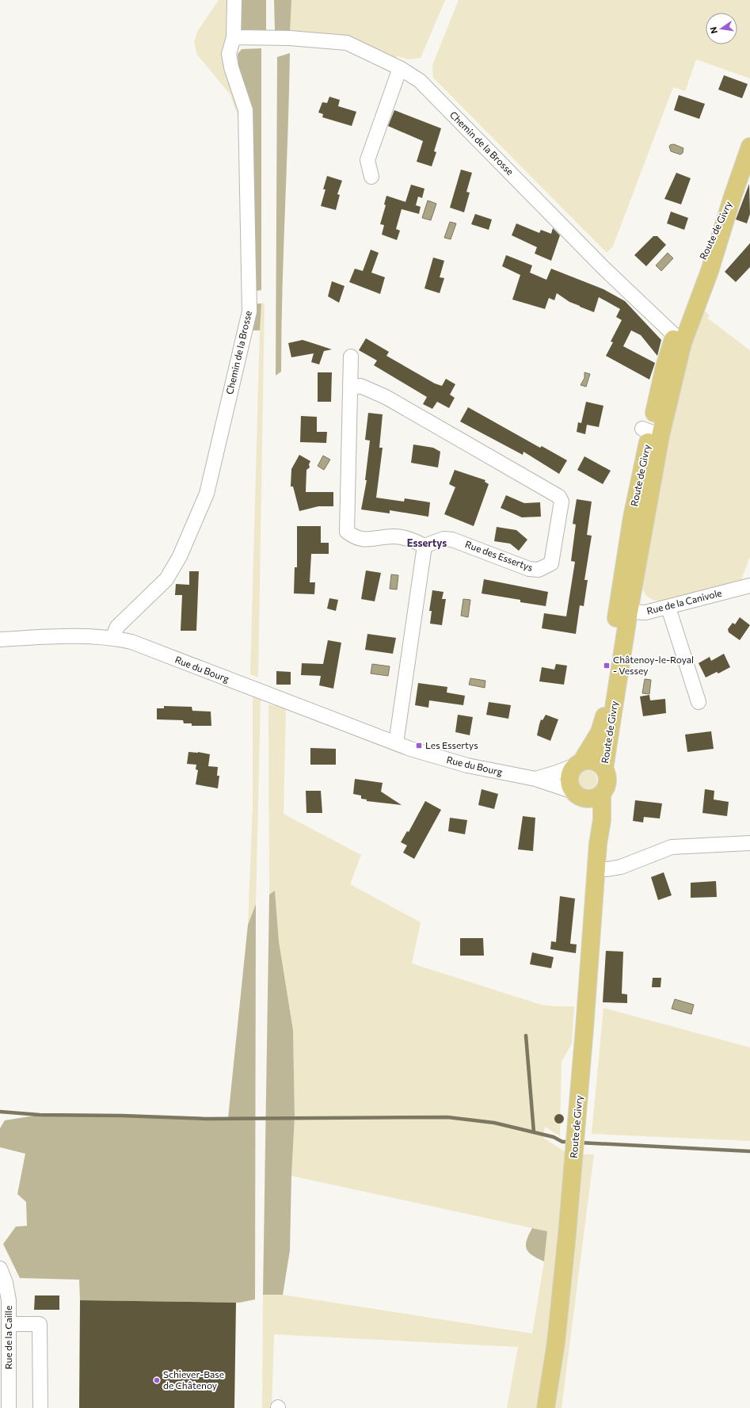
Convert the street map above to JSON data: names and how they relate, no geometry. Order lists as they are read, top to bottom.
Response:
{
  "streets": {
    "main road": ["Route de Givry"],
    "street": [
      "Chemin de la Brosse",
      "Rue des Essertys",
      "Rue de la Canivole",
      "Rue du Bourg",
      "Rue de la Caille"
    ]
  },
  "crossings": [
    ["Chemin de la Brosse", "Route de Givry"],
    ["Chemin de la Brosse", "Rue du Bourg"],
    ["Route de Givry", "Rue de la Canivole"],
    ["Route de Givry", "Rue du Bourg"]
  ],
  "districts": ["Essertys"],
  "places": {
    "transit": ["Châtenoy-le-Royal - Vessey", "Les Essertys"],
    "other": ["Schiever-Base de Châtenoy"]
  },
  "north": "left"
}
